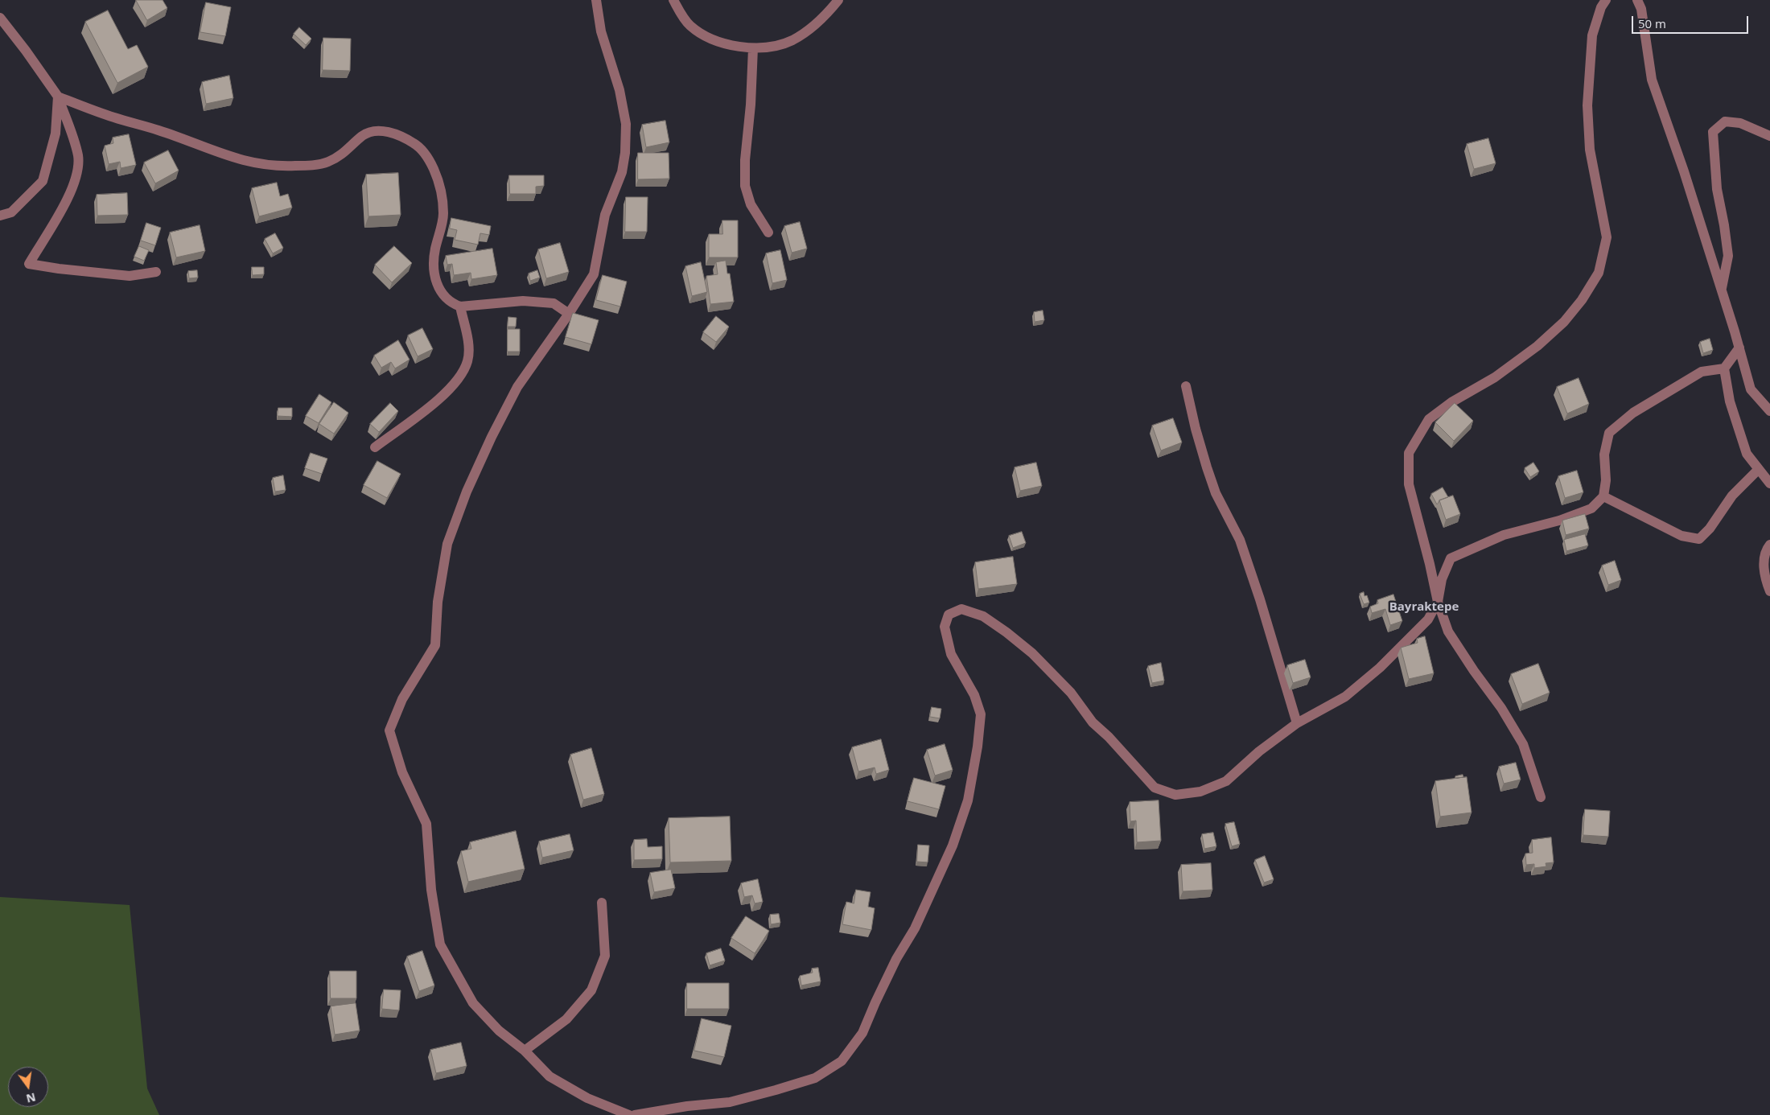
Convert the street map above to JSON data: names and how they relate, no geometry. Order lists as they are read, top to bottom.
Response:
{
  "districts": ["Bayraktepe"],
  "scale_bar": "50 m",
  "north": "bottom"
}
